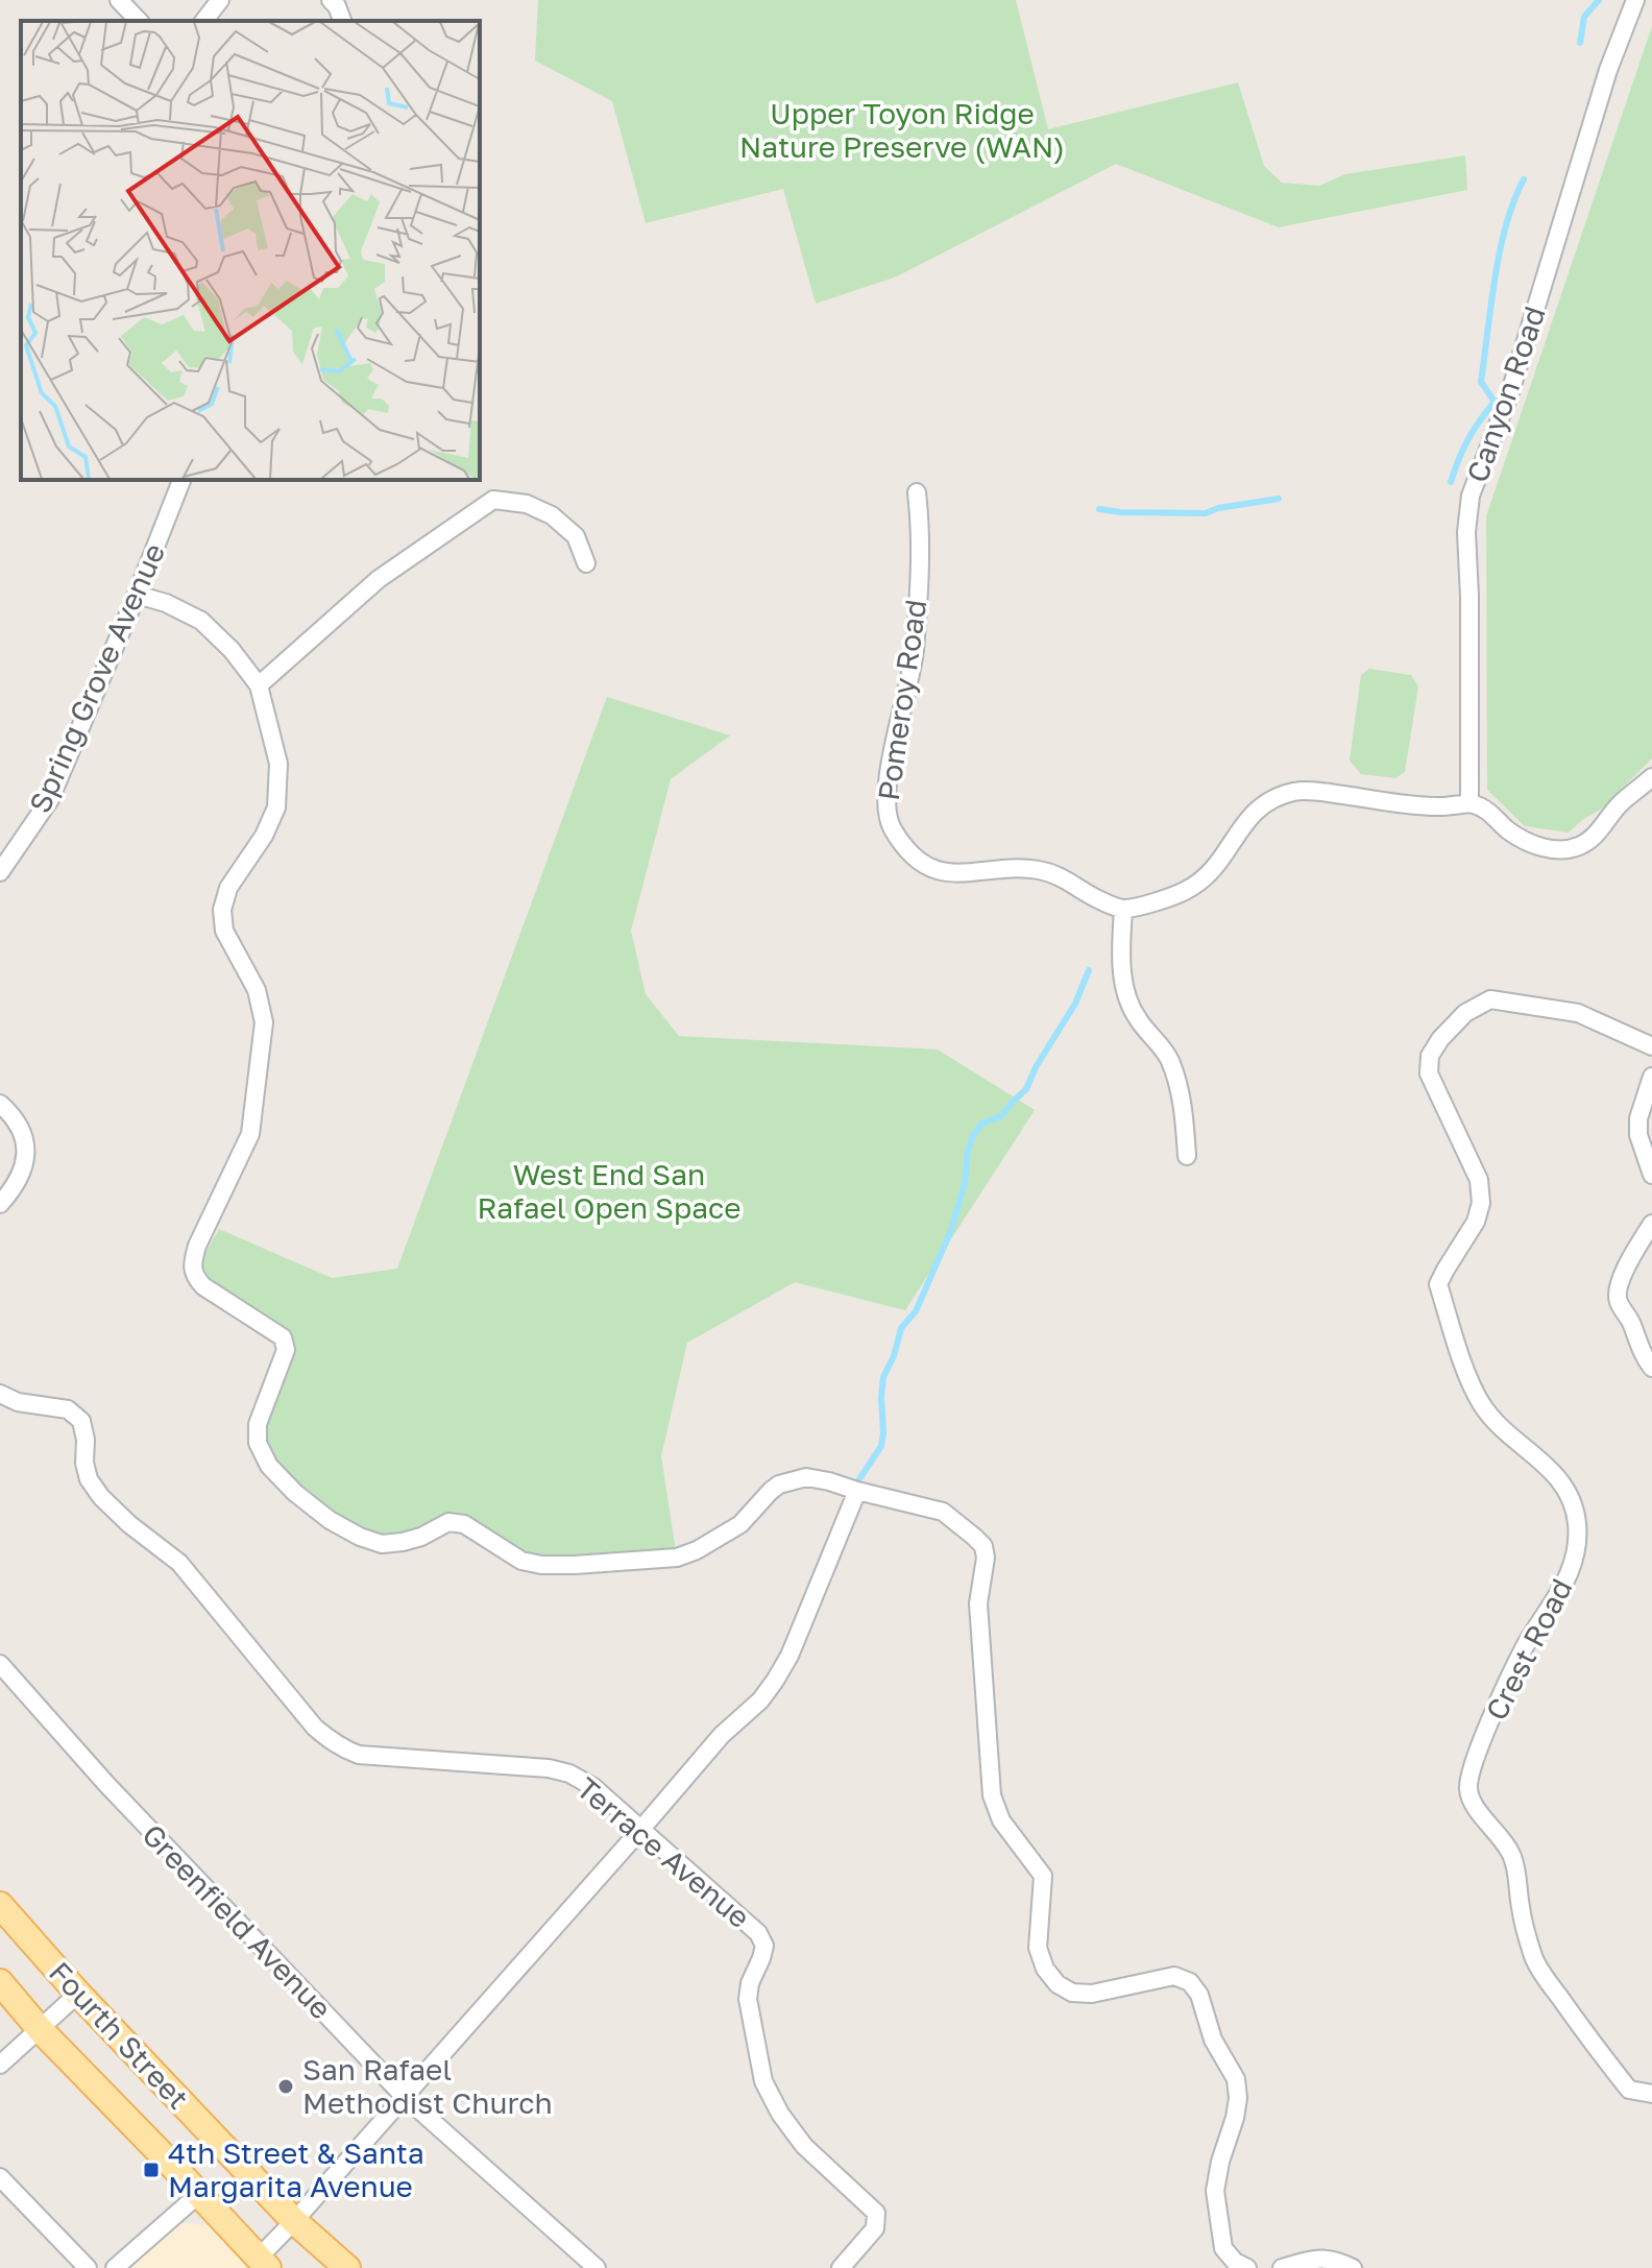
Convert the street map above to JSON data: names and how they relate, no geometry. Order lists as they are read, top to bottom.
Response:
{
  "streets": {
    "main road": ["Fourth Street"],
    "street": [
      "Canyon Road",
      "Spring Grove Avenue",
      "Pomeroy Road",
      "Crest Road",
      "Terrace Avenue",
      "Greenfield Avenue"
    ]
  },
  "parks": ["Upper Toyon Ridge Nature Preserve (WAN)", "West End San Rafael Open Space"],
  "places": {
    "other": ["San Rafael Methodist Church"],
    "transit": ["4th Street & Santa Margarita Avenue"]
  }
}
